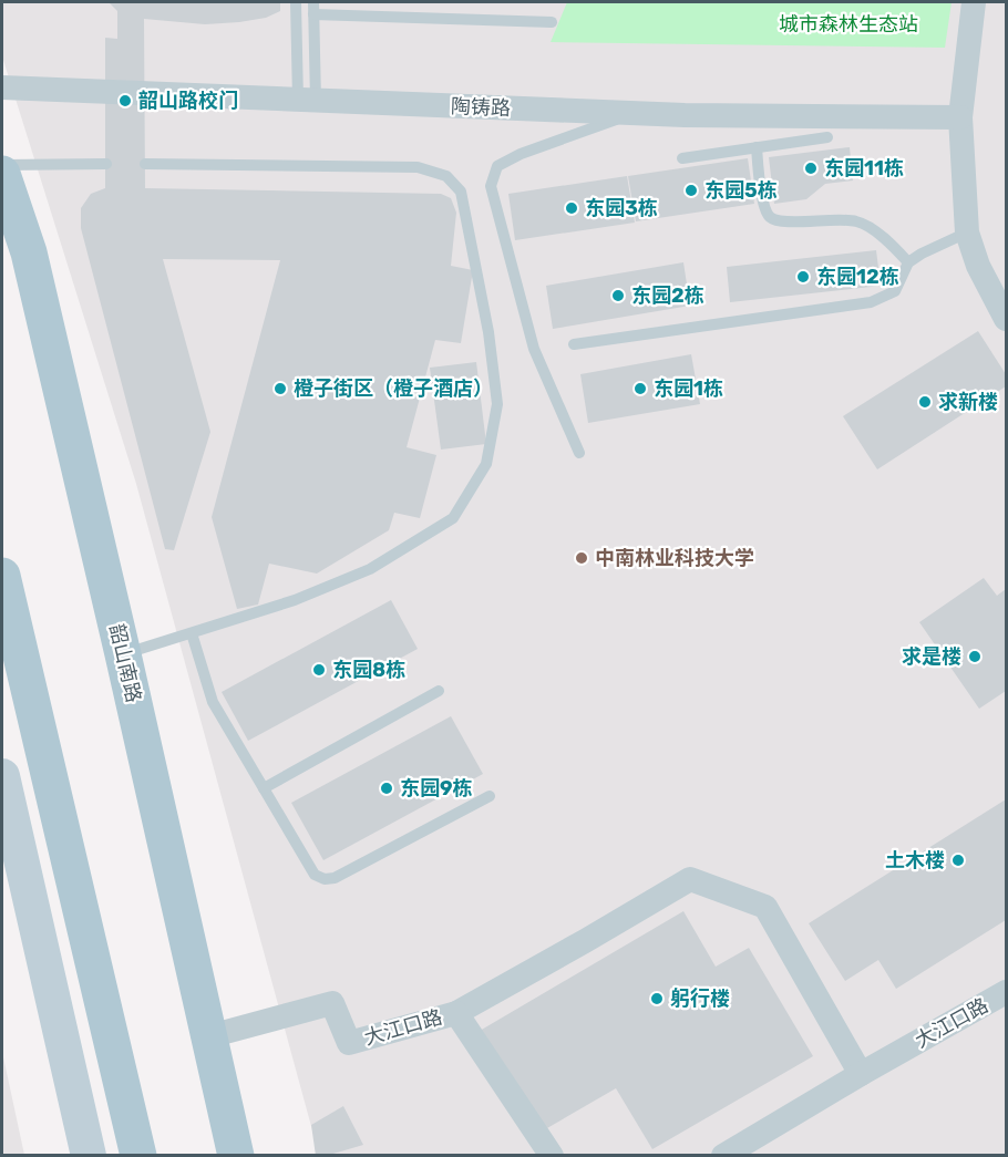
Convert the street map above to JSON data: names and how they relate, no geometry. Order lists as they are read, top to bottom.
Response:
{
  "streets": {
    "main road": ["韶山南路"],
    "street": ["陶铸路", "大江口路"]
  },
  "crossings": [
    ["韶山南路", "大江口路"]
  ],
  "parks": ["城市森林生态站"],
  "places": [
    "韶山路校门",
    "东园11栋",
    "东园5栋",
    "东园3栋",
    "东园12栋",
    "东园2栋",
    "橙子街区（橙子酒店）",
    "东园1栋",
    "求新楼",
    "中南林业科技大学",
    "求是楼",
    "东园8栋",
    "东园9栋",
    "土木楼",
    "躬行楼"
  ]
}
